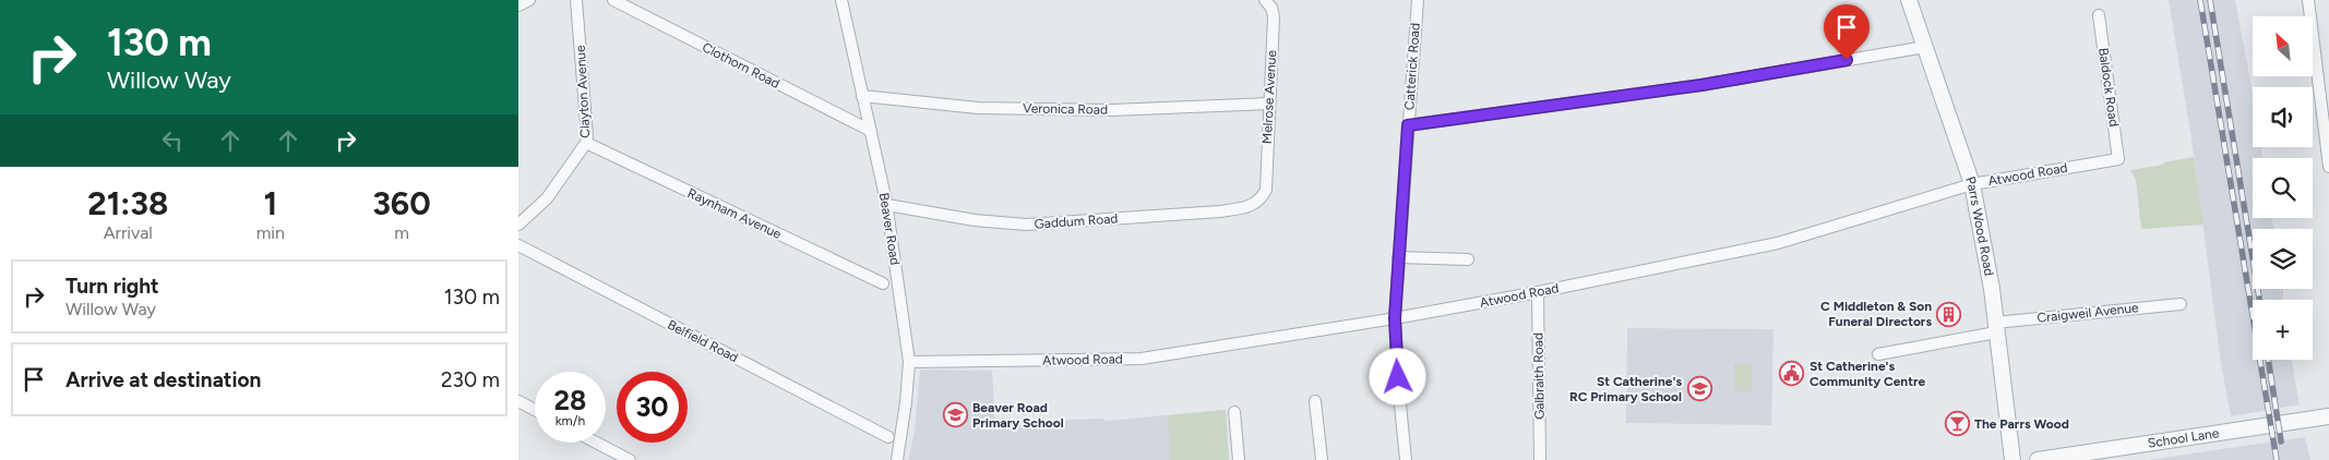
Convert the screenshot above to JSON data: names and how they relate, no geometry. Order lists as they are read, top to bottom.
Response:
{
  "streets": {
    "street": [
      "Clothorn Road",
      "Catterick Road",
      "Baldock Road",
      "Clayton Avenue",
      "Melrose Avenue",
      "Veronica Road",
      "Atwood Road",
      "Raynham Avenue",
      "Gaddum Road",
      "Parrs Wood Road",
      "Beaver Road",
      "Craigweil Avenue",
      "Belfield Road",
      "Galbraith Road",
      "School Lane"
    ]
  },
  "crossings": [
    ["Clothorn Road", "Beaver Road"],
    ["Catterick Road", "Atwood Road"],
    ["Baldock Road", "Atwood Road"],
    ["Clayton Avenue", "Raynham Avenue"],
    ["Melrose Avenue", "Veronica Road"],
    ["Melrose Avenue", "Gaddum Road"],
    ["Veronica Road", "Beaver Road"],
    ["Atwood Road", "Parrs Wood Road"],
    ["Atwood Road", "Beaver Road"],
    ["Atwood Road", "Galbraith Road"],
    ["Gaddum Road", "Beaver Road"],
    ["Parrs Wood Road", "Craigweil Avenue"]
  ],
  "places": {
    "building": ["C Middleton & Son Funeral Directors"],
    "public building": ["St Catherine's Community Centre"],
    "school or university": ["St Catherine's RC Primary School", "Beaver Road Primary School"],
    "bar": ["The Parrs Wood"]
  },
  "north": "top left",
  "page": {
    "turn": ["130 m", "Willow Way"],
    "map_buttons": "+",
    "eta": [
      "21:38",
      "Arrival",
      "1",
      "min",
      "360",
      "m"
    ],
    "list": [
      {
        "name": "Turn right",
        "note": "Willow Way",
        "value": "130 m"
      },
      {
        "name": "Arrive at destination",
        "value": "230 m"
      }
    ],
    "speed": "28 km/h",
    "limit": "30"
  }
}
